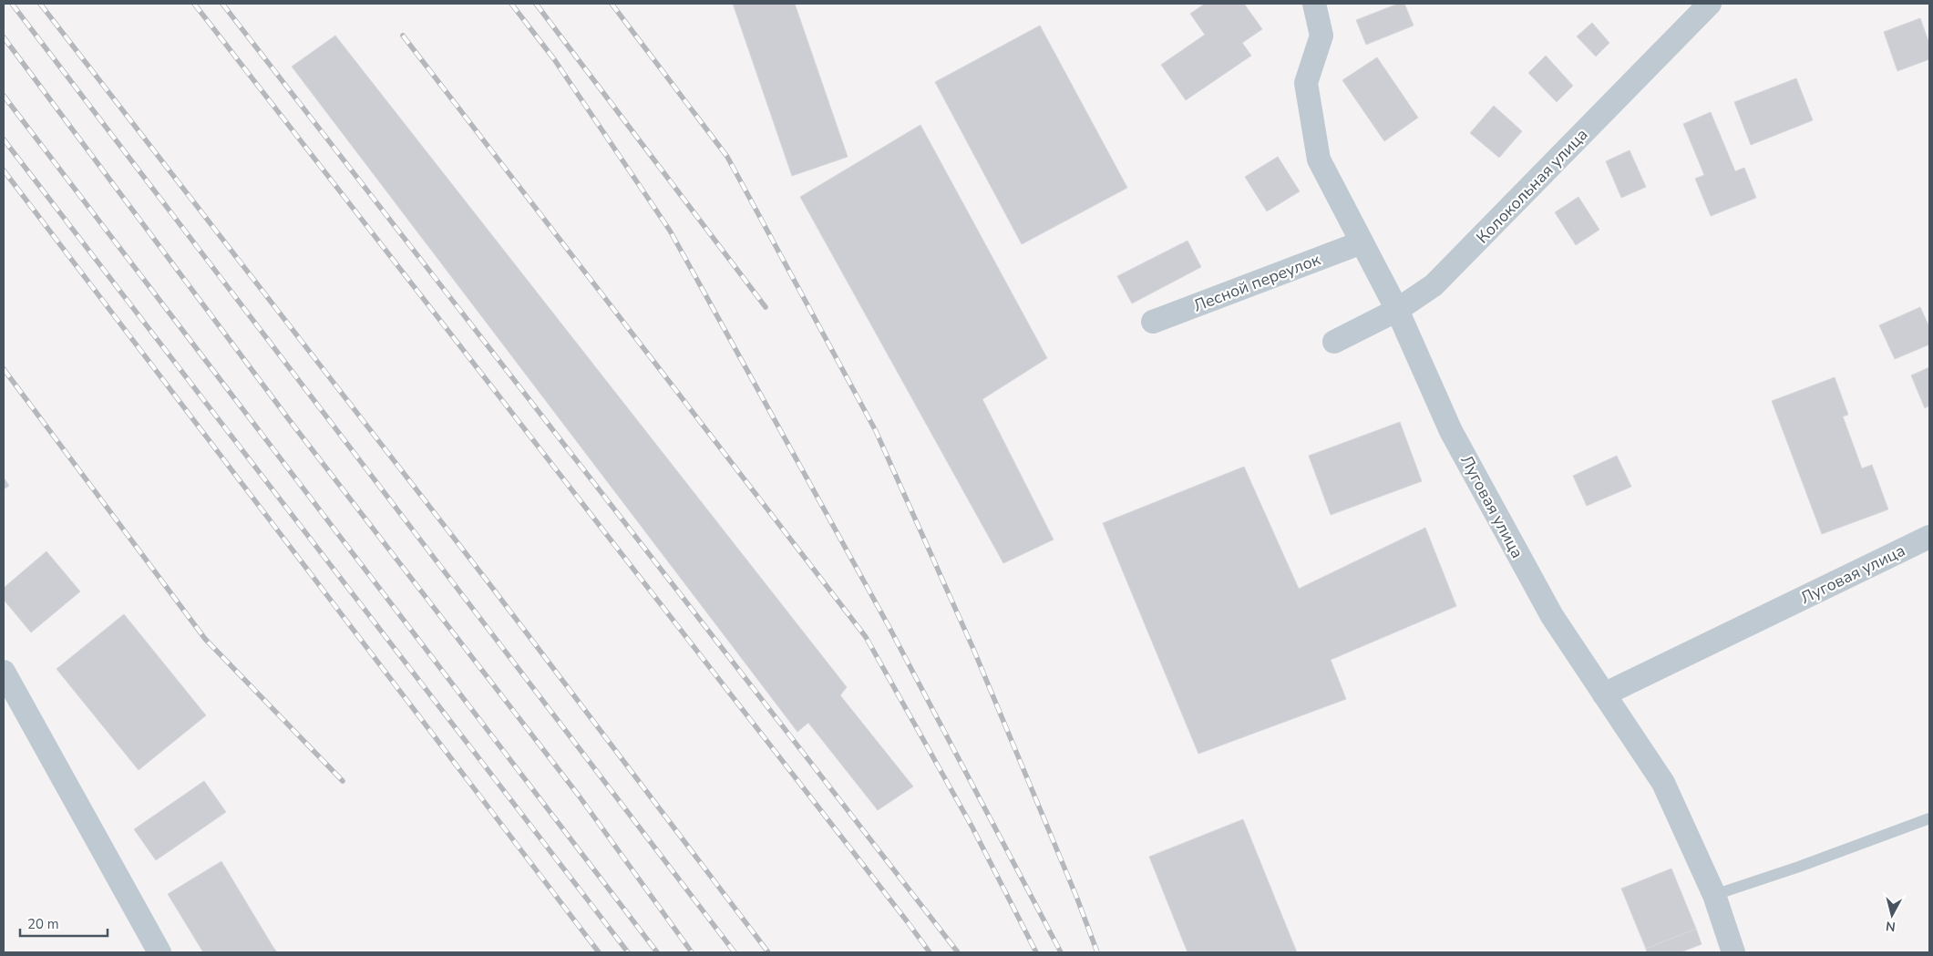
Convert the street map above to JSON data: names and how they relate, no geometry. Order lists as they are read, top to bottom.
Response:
{
  "streets": {
    "street": ["Колокольная улица", "Лесной переулок", "Луговая улица"]
  },
  "crossings": [
    ["Колокольная улица", "Луговая улица"]
  ],
  "scale_bar": "20 m",
  "north": "bottom"
}
